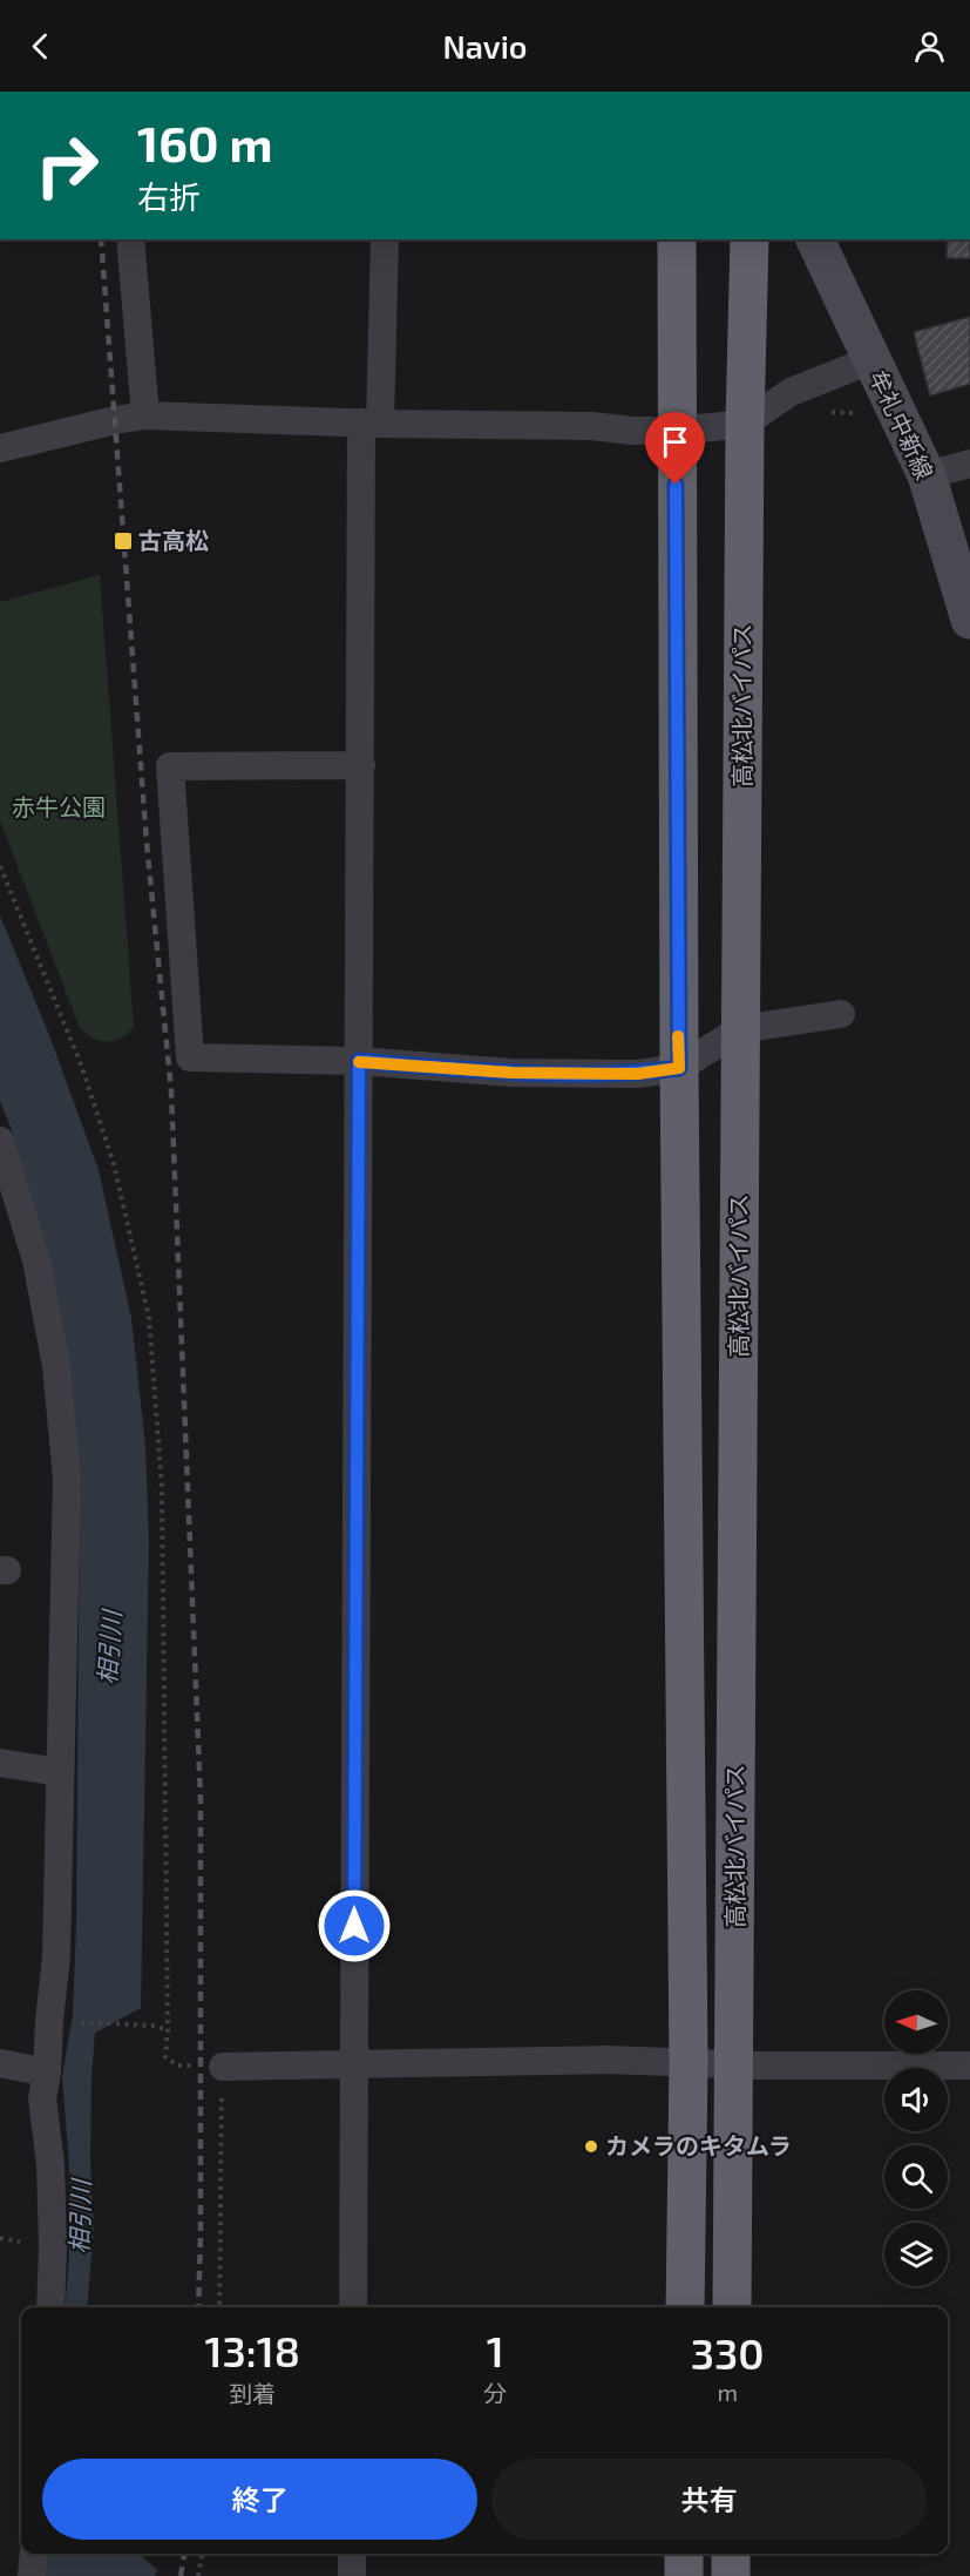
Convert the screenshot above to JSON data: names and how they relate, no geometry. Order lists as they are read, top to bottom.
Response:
{
  "streets": {
    "highway": ["高松北バイパス"],
    "main road": ["牟礼中新線"]
  },
  "water": ["相引川"],
  "parks": ["赤牛公園"],
  "places": {
    "transit": ["古高松"],
    "other": ["カメラのキタムラ"]
  },
  "north": "left",
  "page": {
    "header": "Navio",
    "turn": ["160 m", "右折"],
    "eta": [
      "13:18",
      "到着",
      "1",
      "分",
      "330",
      "m"
    ],
    "buttons": ["終了", "共有"]
  }
}
